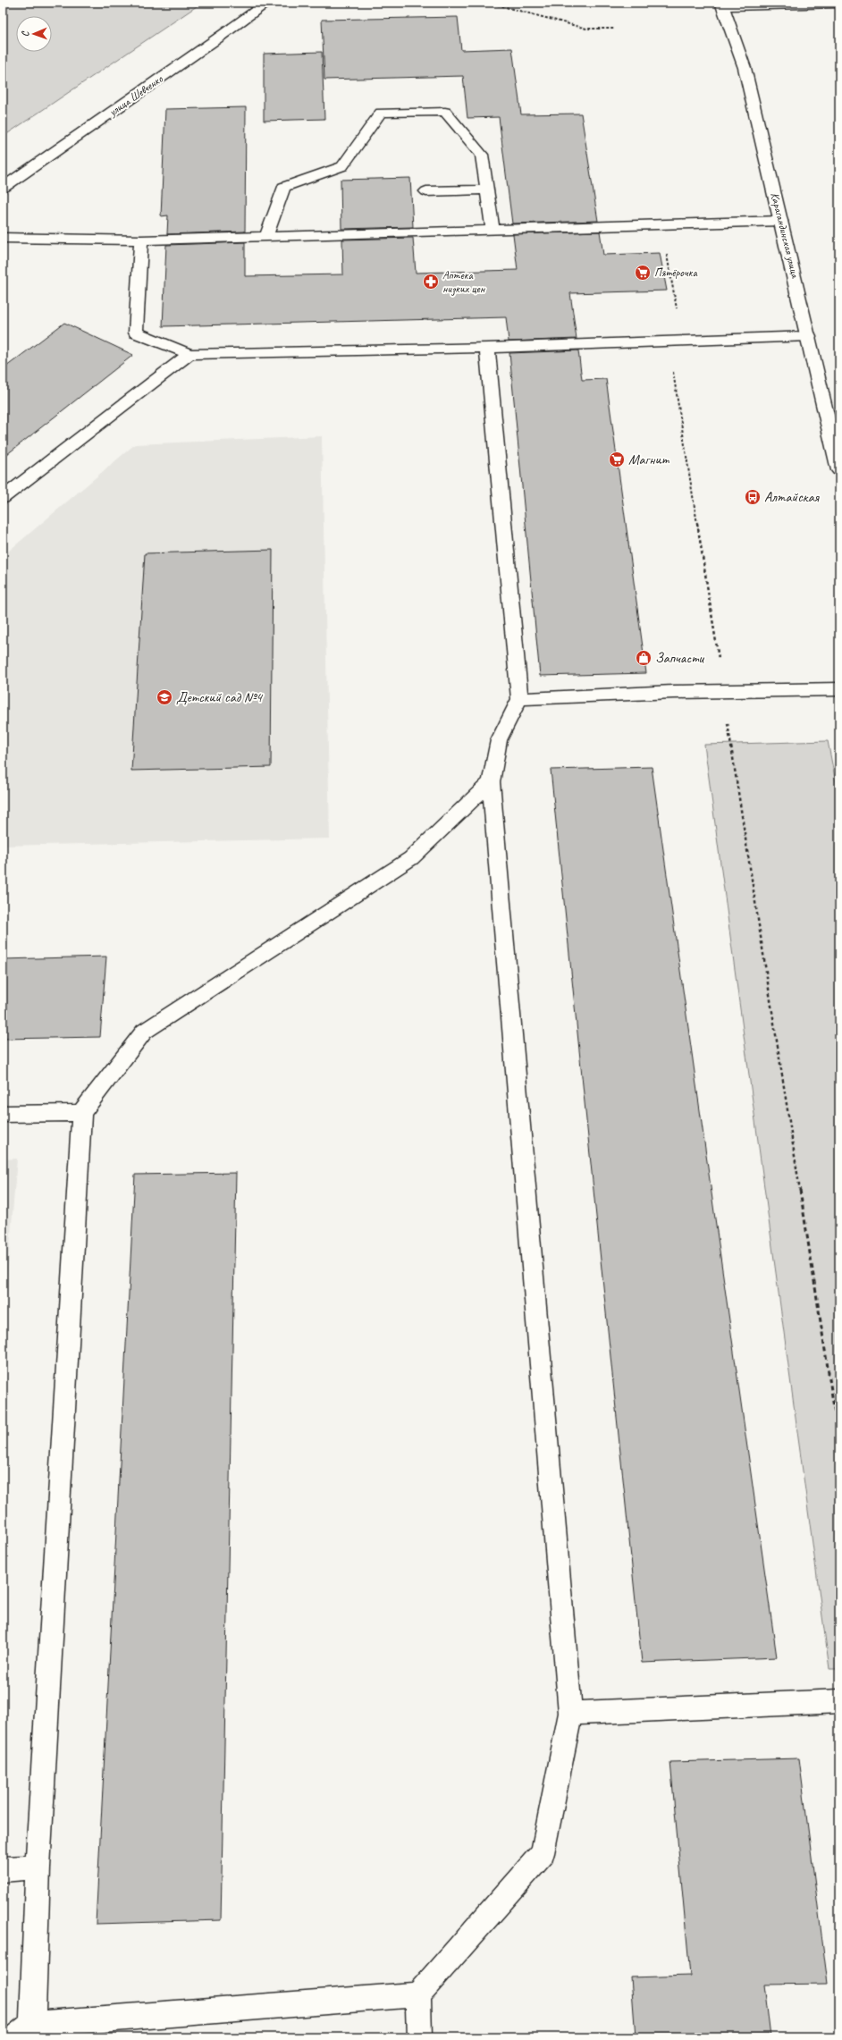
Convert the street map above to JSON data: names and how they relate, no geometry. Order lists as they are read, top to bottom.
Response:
{
  "streets": {
    "main road": ["улица Шевченко", "Карагандинская улица"]
  },
  "places": {
    "supermarket": ["Пятёрочка", "Магнит"],
    "pharmacy": ["Аптека низких цен"],
    "bus stop": ["Алтайская"],
    "shop": ["Запчасти"],
    "school or university": ["Детский сад №4"]
  },
  "north": "left"
}
